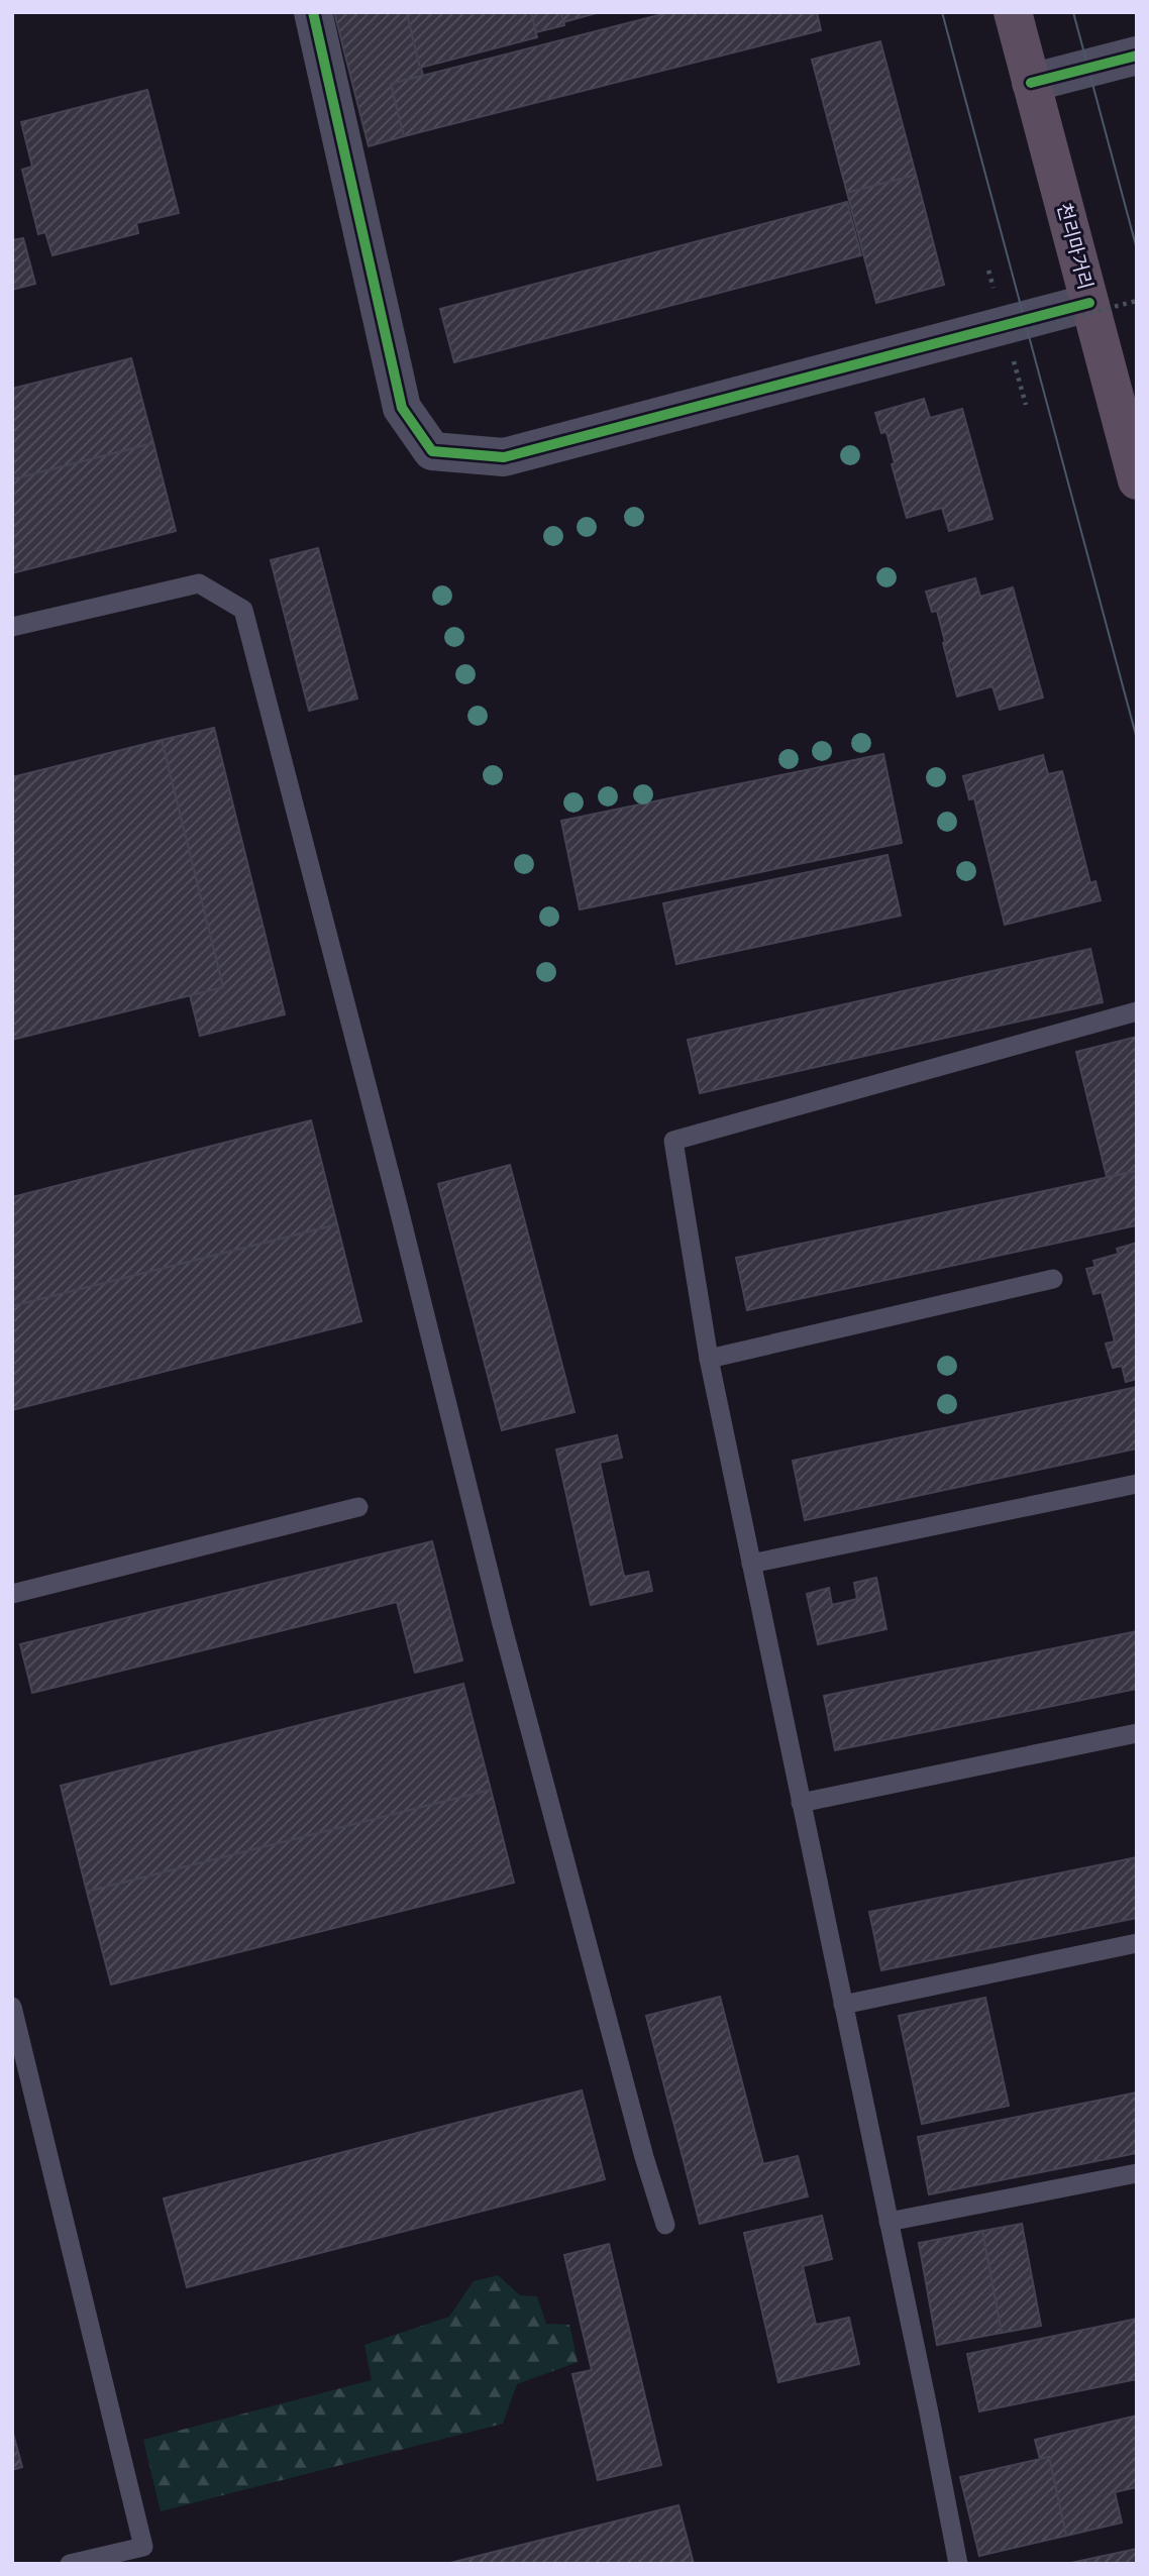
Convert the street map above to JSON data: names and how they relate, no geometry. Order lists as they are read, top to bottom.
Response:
{
  "streets": {
    "highway": ["천리마거리"]
  }
}
